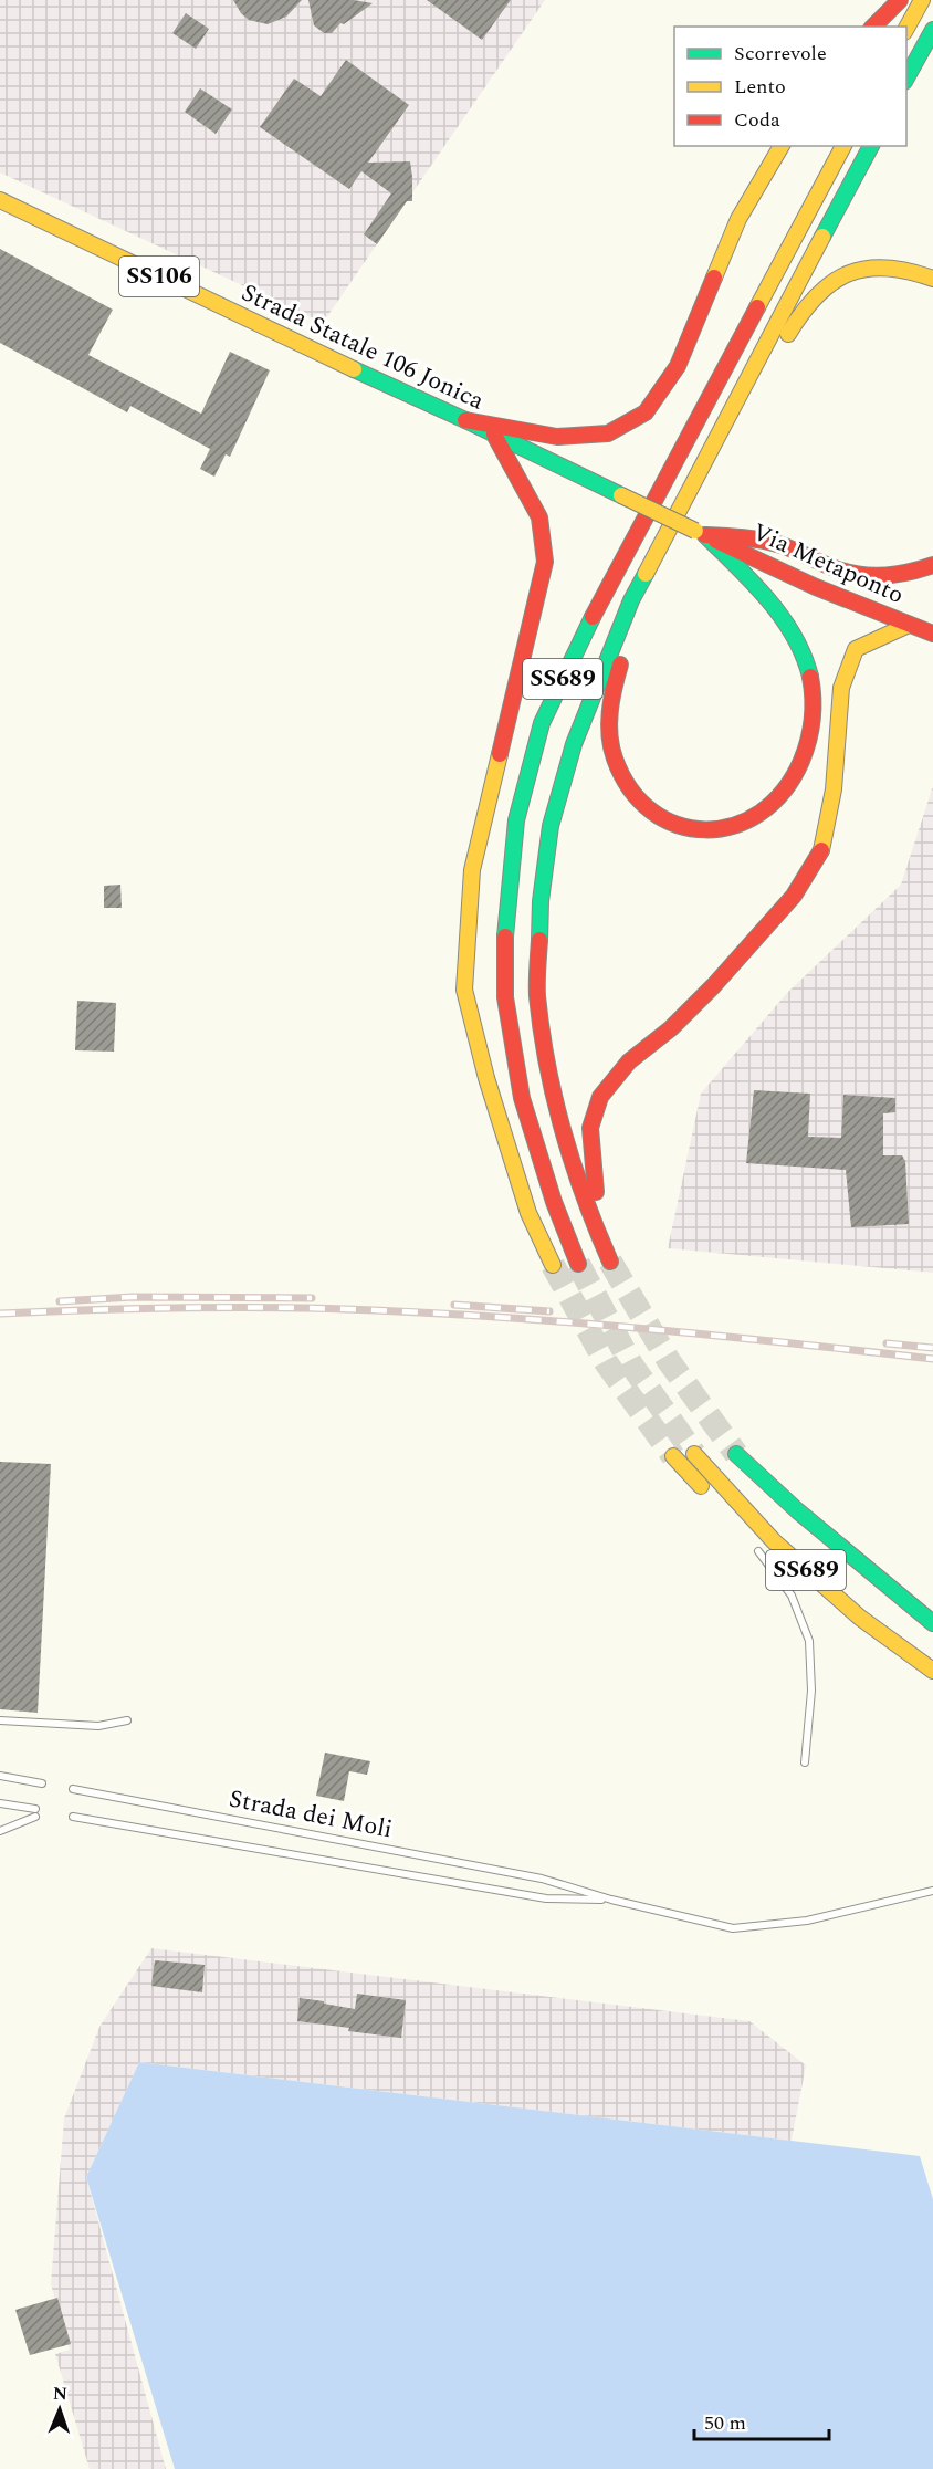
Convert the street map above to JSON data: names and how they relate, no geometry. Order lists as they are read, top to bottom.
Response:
{
  "streets": {
    "main road": [
      "SS106",
      "Strada Statale 106 Jonica",
      "Via Metaponto",
      "SS689"
    ],
    "lane": ["Strada dei Moli"]
  },
  "crossings": [
    ["Strada Statale 106 Jonica", "Via Metaponto"],
    ["Via Metaponto", "SS689"]
  ],
  "legend": ["Scorrevole", "Lento", "Coda"],
  "scale_bar": "50 m",
  "north": "top"
}
